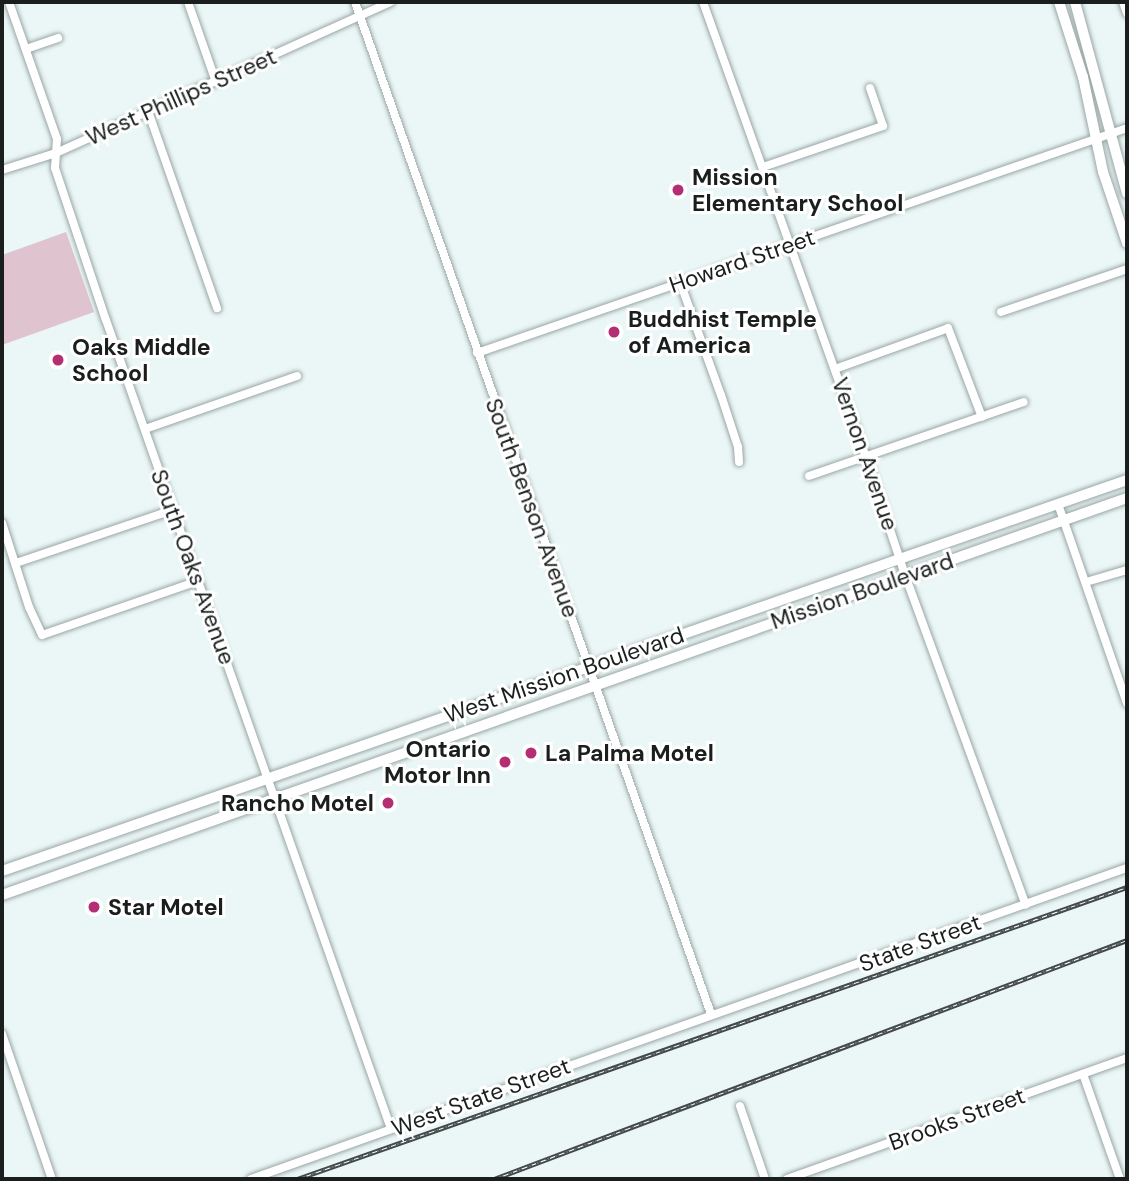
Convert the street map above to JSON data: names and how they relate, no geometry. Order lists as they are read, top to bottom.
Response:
{
  "streets": {
    "main road": ["Mission Boulevard", "West Mission Boulevard"],
    "street": [
      "West Phillips Street",
      "Howard Street",
      "Vernon Avenue",
      "South Benson Avenue",
      "South Oaks Avenue",
      "State Street",
      "West State Street",
      "Brooks Street"
    ]
  },
  "crossings": [
    ["West Phillips Street", "South Benson Avenue"],
    ["West Phillips Street", "South Oaks Avenue"],
    ["Howard Street", "Vernon Avenue"],
    ["Howard Street", "South Benson Avenue"],
    ["Vernon Avenue", "Mission Boulevard"],
    ["Vernon Avenue", "West Mission Boulevard"],
    ["Vernon Avenue", "State Street"],
    ["South Benson Avenue", "Mission Boulevard"],
    ["South Benson Avenue", "West Mission Boulevard"],
    ["South Benson Avenue", "State Street"],
    ["South Benson Avenue", "West State Street"],
    ["South Oaks Avenue", "West Mission Boulevard"],
    ["South Oaks Avenue", "West State Street"],
    ["Mission Boulevard", "West Mission Boulevard"],
    ["State Street", "West State Street"]
  ],
  "places": [
    "Mission Elementary School",
    "Buddhist Temple of America",
    "Oaks Middle School",
    "La Palma Motel",
    "Ontario Motor Inn",
    "Rancho Motel",
    "Star Motel"
  ]
}
